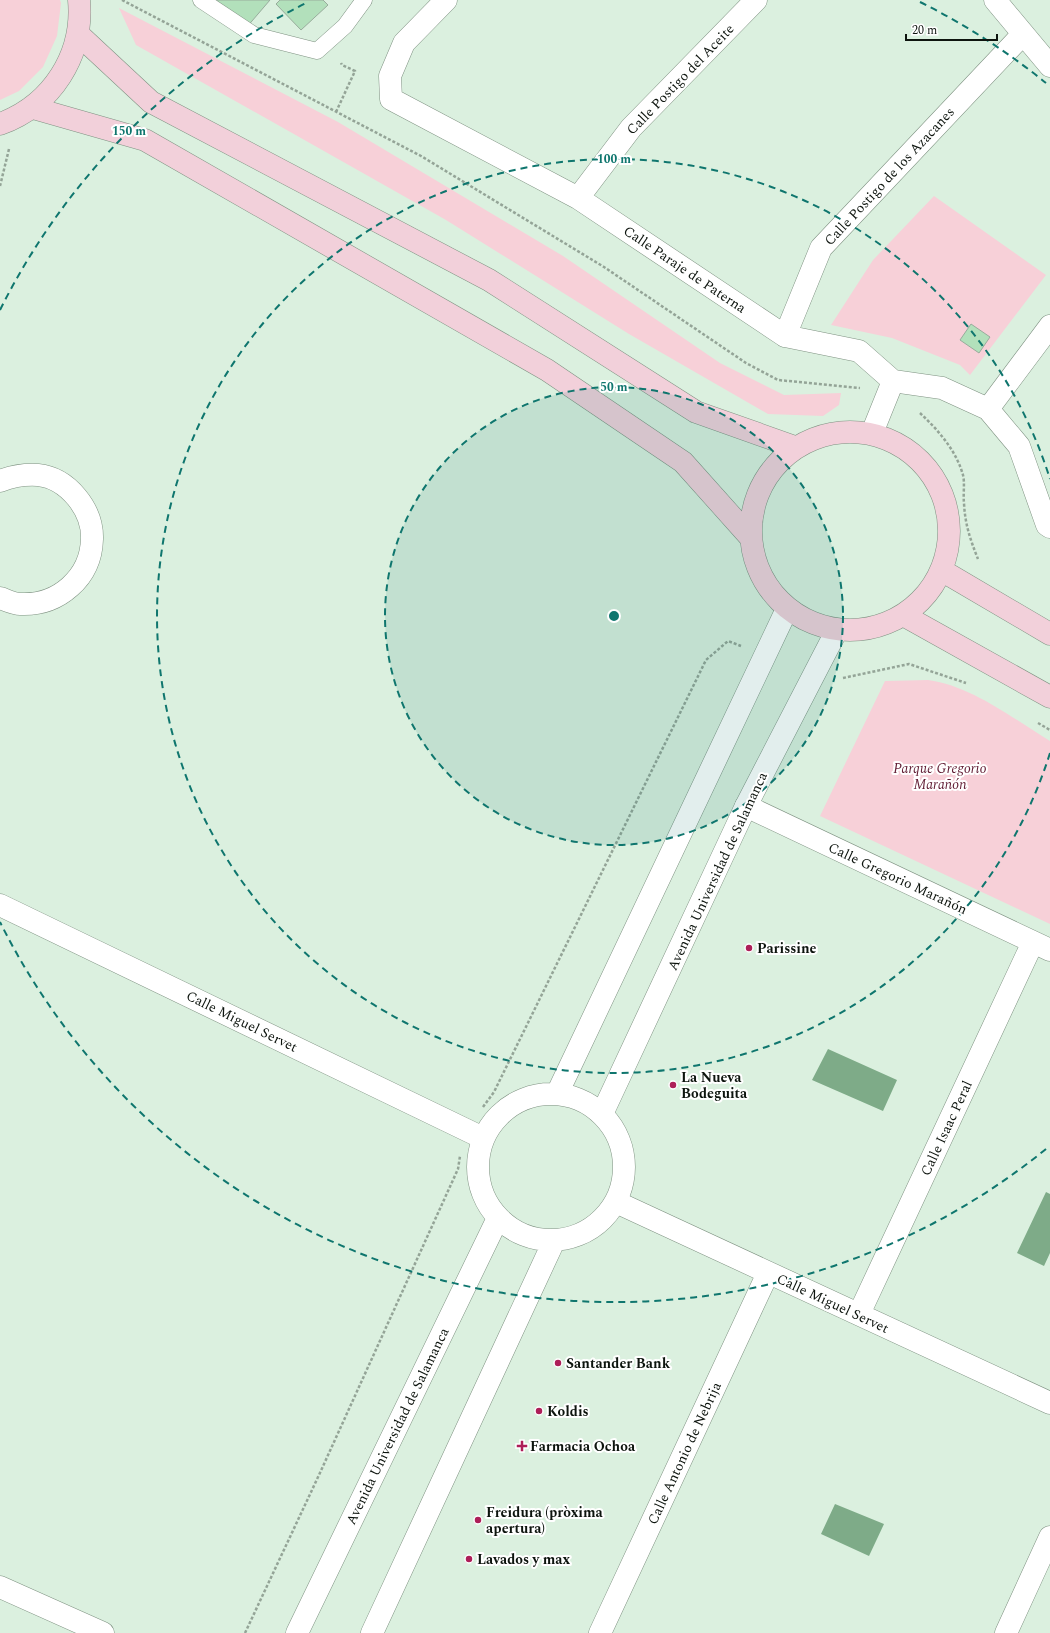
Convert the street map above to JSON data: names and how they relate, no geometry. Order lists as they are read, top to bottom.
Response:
{
  "streets": {
    "street": [
      "Calle Postigo del Aceite",
      "Calle Postigo de los Azacanes",
      "Calle Paraje de Paterna",
      "Avenida Universidad de Salamanca",
      "Calle Gregorio Marañón",
      "Calle Miguel Servet",
      "Calle Isaac Peral",
      "Calle Antonio de Nebrija"
    ]
  },
  "crossings": [
    ["Calle Postigo del Aceite", "Calle Paraje de Paterna"],
    ["Calle Postigo de los Azacanes", "Calle Paraje de Paterna"],
    ["Avenida Universidad de Salamanca", "Calle Gregorio Marañón"],
    ["Calle Gregorio Marañón", "Calle Isaac Peral"],
    ["Calle Miguel Servet", "Calle Isaac Peral"],
    ["Calle Miguel Servet", "Calle Antonio de Nebrija"]
  ],
  "parks": ["Parque Gregorio Marañón"],
  "places": {
    "other": [
      "Parissine",
      "La Nueva Bodeguita",
      "Santander Bank",
      "Koldis",
      "Freidura (pròxima apertura)",
      "Lavados y max"
    ],
    "health": ["Farmacia Ochoa"]
  },
  "scale_bar": "20 m",
  "rings": ["150 m", "100 m", "50 m"]
}
